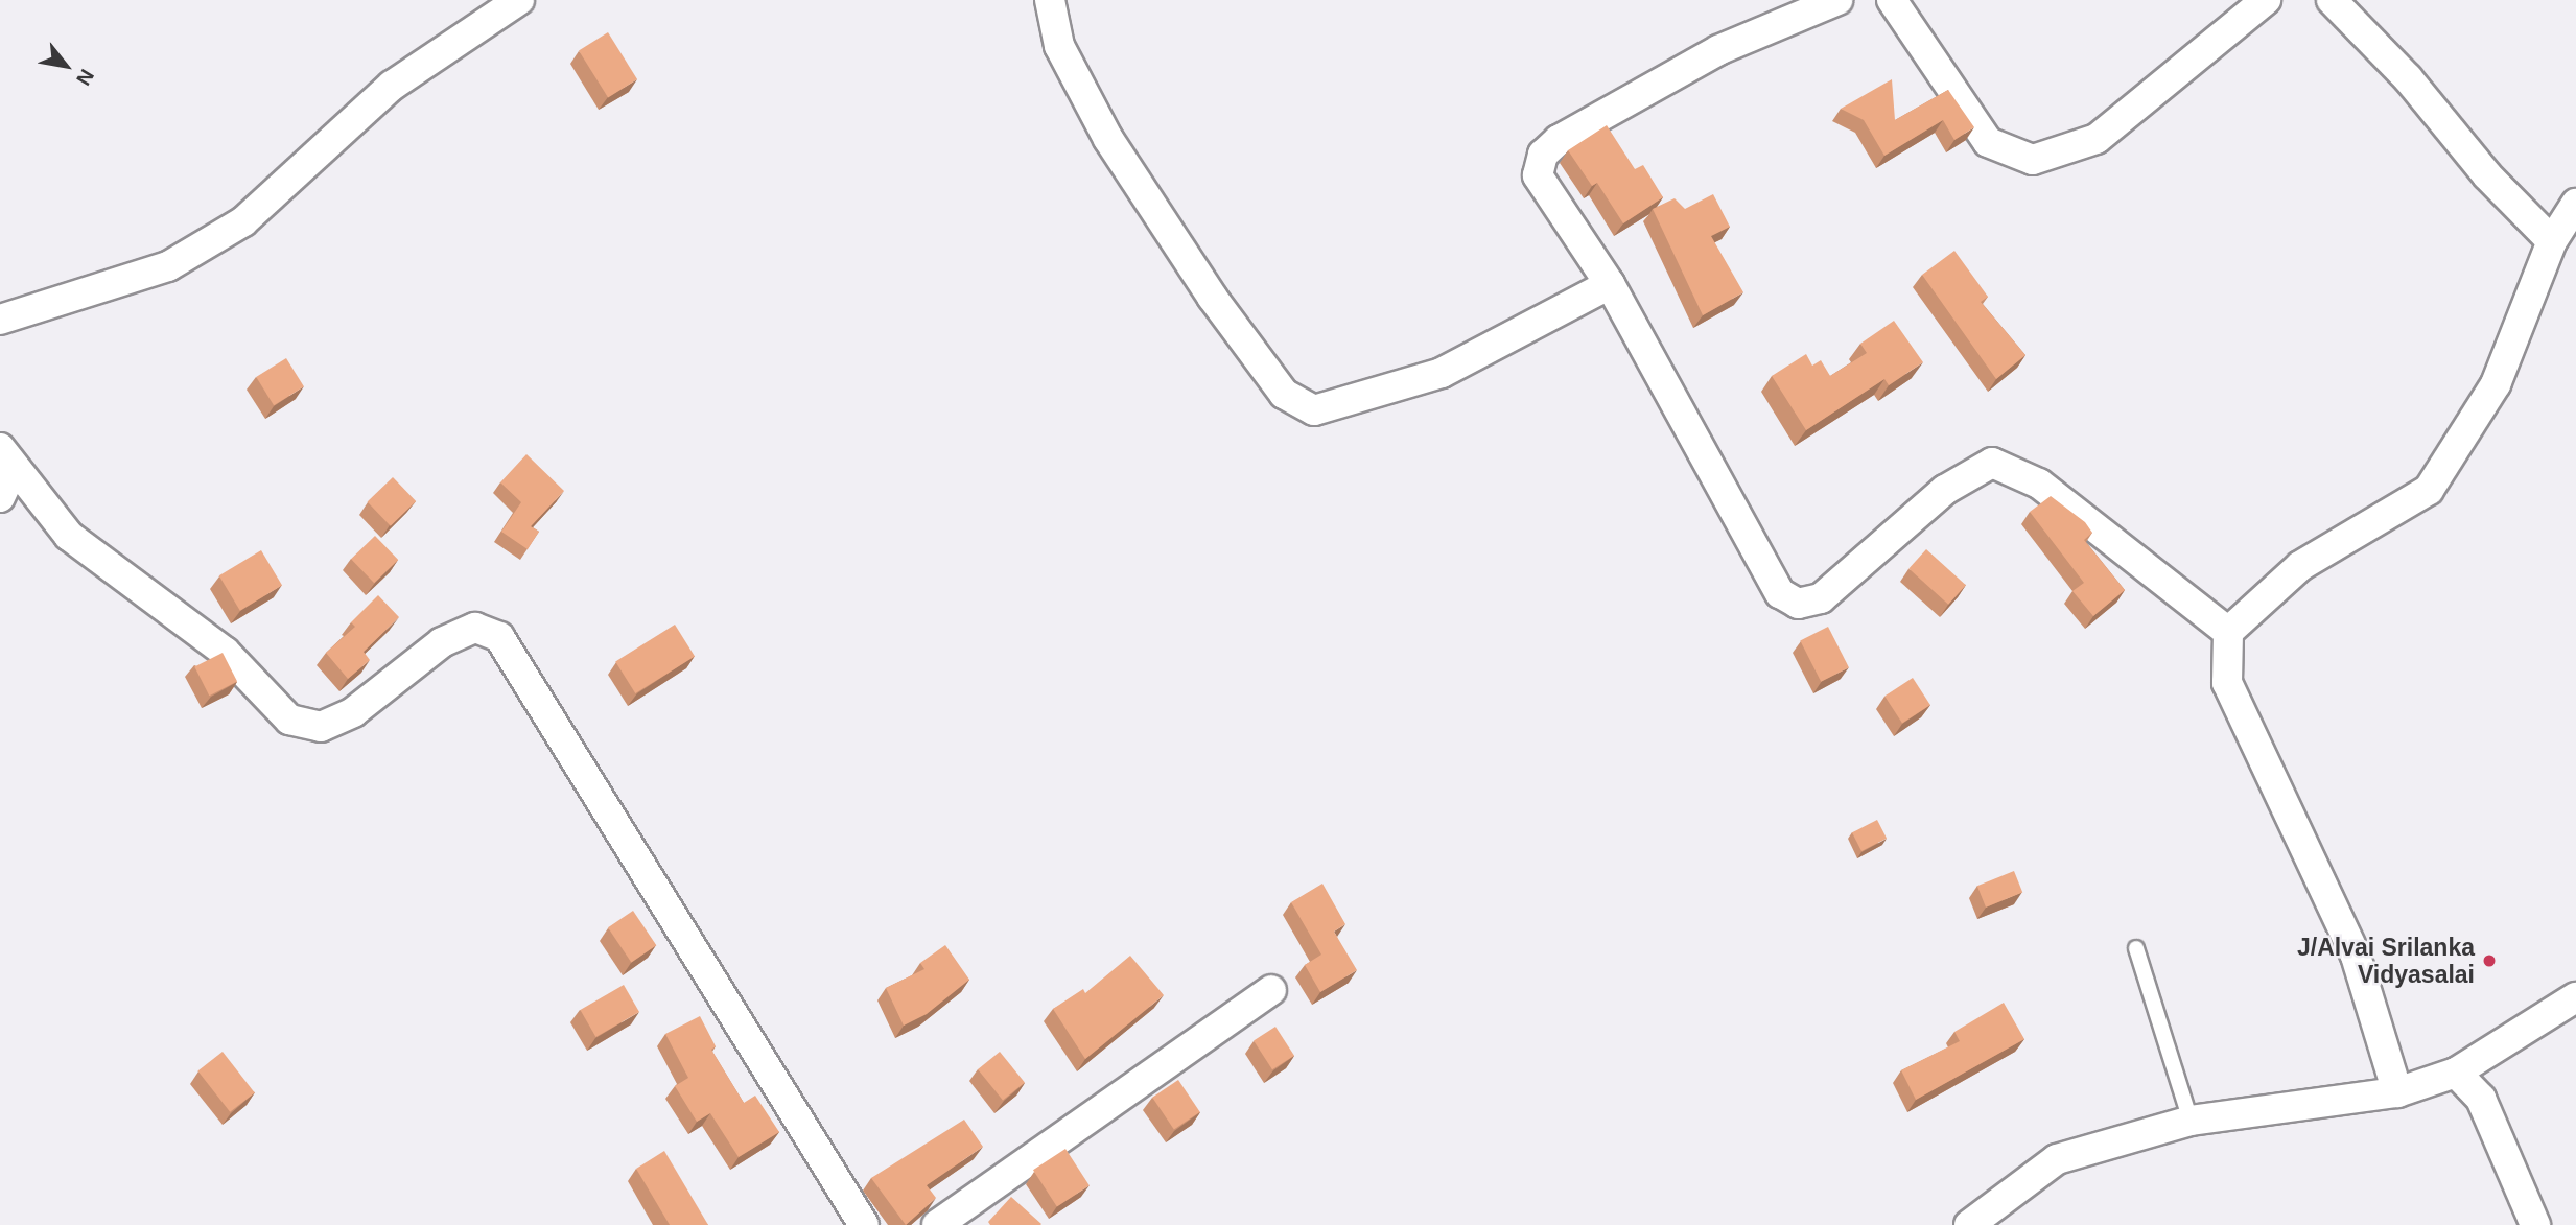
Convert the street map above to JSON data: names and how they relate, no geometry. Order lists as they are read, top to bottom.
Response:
{
  "places": ["J/Alvai Srilanka Vidyasalai"],
  "north": "bottom right"
}
